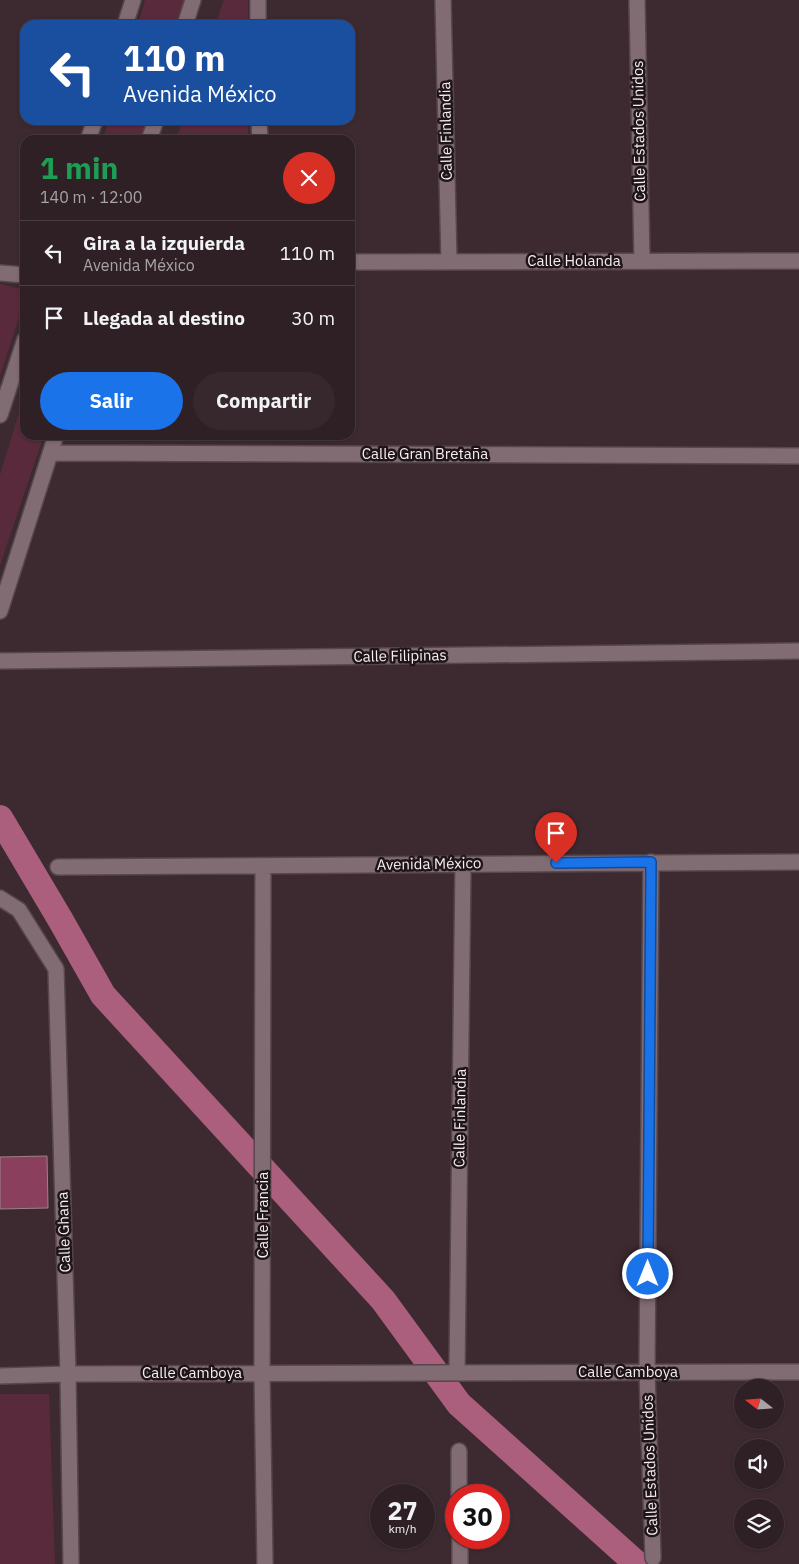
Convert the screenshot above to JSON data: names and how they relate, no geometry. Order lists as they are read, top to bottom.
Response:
{
  "streets": {
    "street": [
      "Calle Finlandia",
      "Calle Estados Unidos",
      "Calle Holanda",
      "Calle Gran Bretaña",
      "Calle Filipinas",
      "Avenida México",
      "Calle Francia",
      "Calle Ghana",
      "Calle Camboya"
    ]
  },
  "crossings": [
    ["Calle Finlandia", "Calle Holanda"],
    ["Calle Finlandia", "Avenida México"],
    ["Calle Finlandia", "Calle Camboya"],
    ["Calle Estados Unidos", "Calle Holanda"],
    ["Calle Estados Unidos", "Avenida México"],
    ["Calle Estados Unidos", "Calle Camboya"],
    ["Avenida México", "Calle Francia"],
    ["Calle Francia", "Calle Camboya"],
    ["Calle Ghana", "Calle Camboya"]
  ],
  "north": "left",
  "page": {
    "turn": ["110 m", "Avenida México"],
    "heading": ["1 min", "140 m · 12:00"],
    "list": [
      {
        "name": "Gira a la izquierda",
        "note": "Avenida México",
        "value": "110 m"
      },
      {
        "name": "Llegada al destino",
        "value": "30 m"
      }
    ],
    "buttons": ["Salir", "Compartir"],
    "speed": "27 km/h",
    "limit": "30"
  }
}
